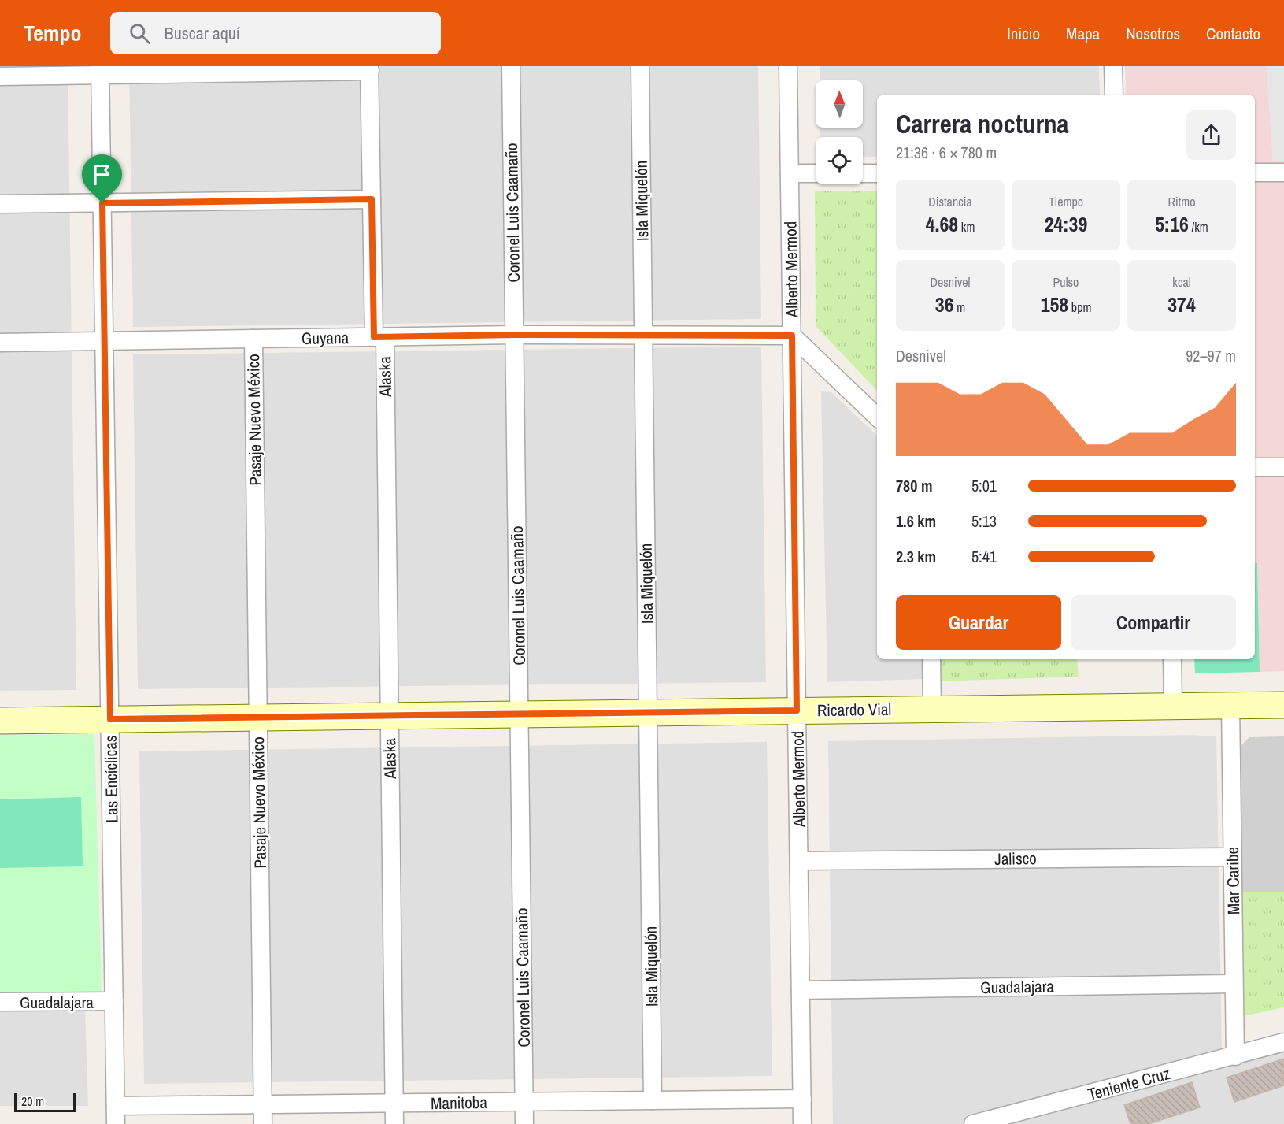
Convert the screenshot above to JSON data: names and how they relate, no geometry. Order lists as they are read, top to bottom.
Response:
{
  "streets": {
    "street": [
      "Isla Miquelón",
      "Coronel Luis Caamaño",
      "Alberto Mermod",
      "Guyana",
      "Alaska",
      "Pasaje Nuevo México",
      "Ricardo Vial",
      "Las Encíclicas",
      "Jalisco",
      "Mar Caribe",
      "Guadalajara",
      "Teniente Cruz",
      "Manitoba"
    ]
  },
  "crossings": [
    ["Isla Miquelón", "Guyana"],
    ["Isla Miquelón", "Ricardo Vial"],
    ["Isla Miquelón", "Manitoba"],
    ["Coronel Luis Caamaño", "Guyana"],
    ["Coronel Luis Caamaño", "Ricardo Vial"],
    ["Coronel Luis Caamaño", "Manitoba"],
    ["Alberto Mermod", "Guyana"],
    ["Alberto Mermod", "Ricardo Vial"],
    ["Alberto Mermod", "Jalisco"],
    ["Alberto Mermod", "Guadalajara"],
    ["Alberto Mermod", "Manitoba"],
    ["Guyana", "Alaska"],
    ["Guyana", "Pasaje Nuevo México"],
    ["Guyana", "Las Encíclicas"],
    ["Alaska", "Ricardo Vial"],
    ["Alaska", "Manitoba"],
    ["Pasaje Nuevo México", "Ricardo Vial"],
    ["Pasaje Nuevo México", "Manitoba"],
    ["Ricardo Vial", "Las Encíclicas"],
    ["Ricardo Vial", "Mar Caribe"],
    ["Las Encíclicas", "Guadalajara"],
    ["Las Encíclicas", "Manitoba"],
    ["Jalisco", "Mar Caribe"],
    ["Mar Caribe", "Guadalajara"],
    ["Mar Caribe", "Teniente Cruz"]
  ],
  "scale_bar": "20 m",
  "north": "top",
  "page": {
    "header": "Tempo",
    "search": "Buscar aquí",
    "nav": [
      "Inicio",
      "Mapa",
      "Nosotros",
      "Contacto"
    ],
    "heading": ["Carrera nocturna", "21:36 · 6 × 780 m"],
    "stats": [
      ["Distancia", "4.68 km"],
      ["Tiempo", "24:39"],
      ["Ritmo", "5:16 /km"],
      ["Desnivel", "36 m"],
      ["Pulso", "158 bpm"],
      ["kcal", "374"]
    ],
    "chart": ["Desnivel", "92–97 m"],
    "list": [
      {
        "name": "780 m",
        "note": "5:01"
      },
      {
        "name": "1.6 km",
        "note": "5:13"
      },
      {
        "name": "2.3 km",
        "note": "5:41"
      }
    ],
    "buttons": ["Guardar", "Compartir"],
    "scale": "20 m"
  }
}
